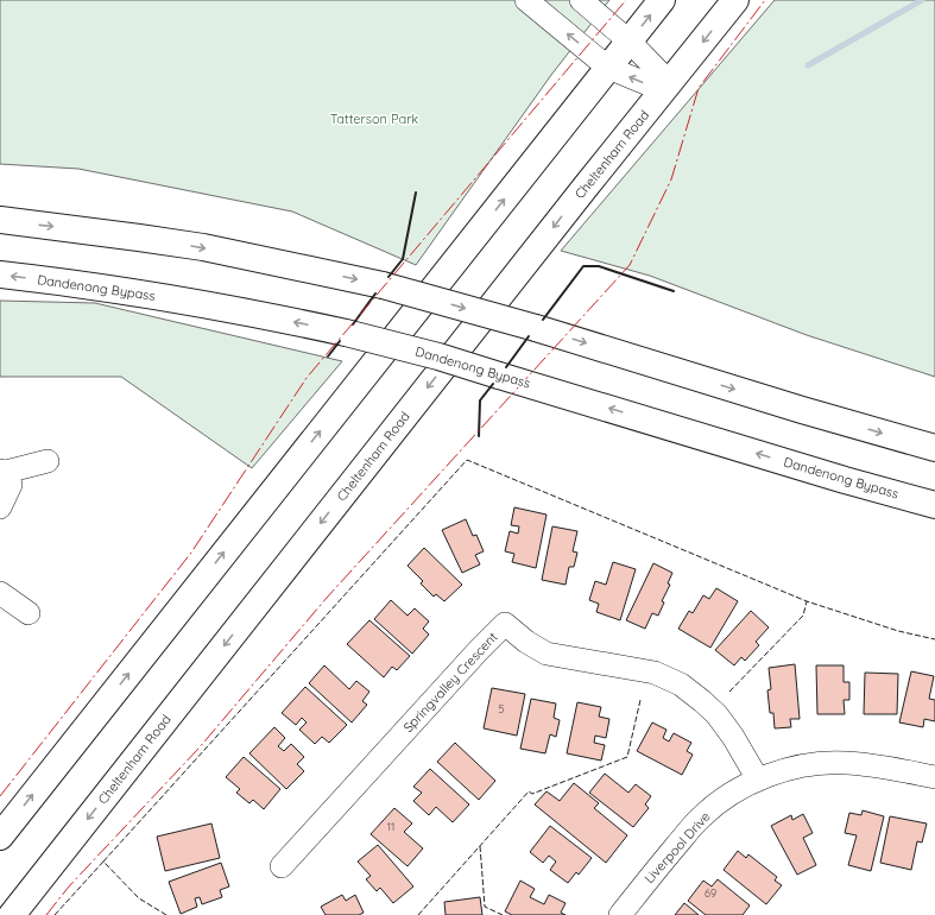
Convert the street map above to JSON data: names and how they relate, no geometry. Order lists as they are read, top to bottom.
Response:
{
  "streets": {
    "main road": ["Cheltenham Road", "Dandenong Bypass"],
    "street": ["Springvalley Crescent", "Liverpool Drive"]
  },
  "crossings": [
    ["Springvalley Crescent", "Liverpool Drive"]
  ],
  "parks": ["Tatterson Park"],
  "house_numbers": ["5", "11", "69"]
}
